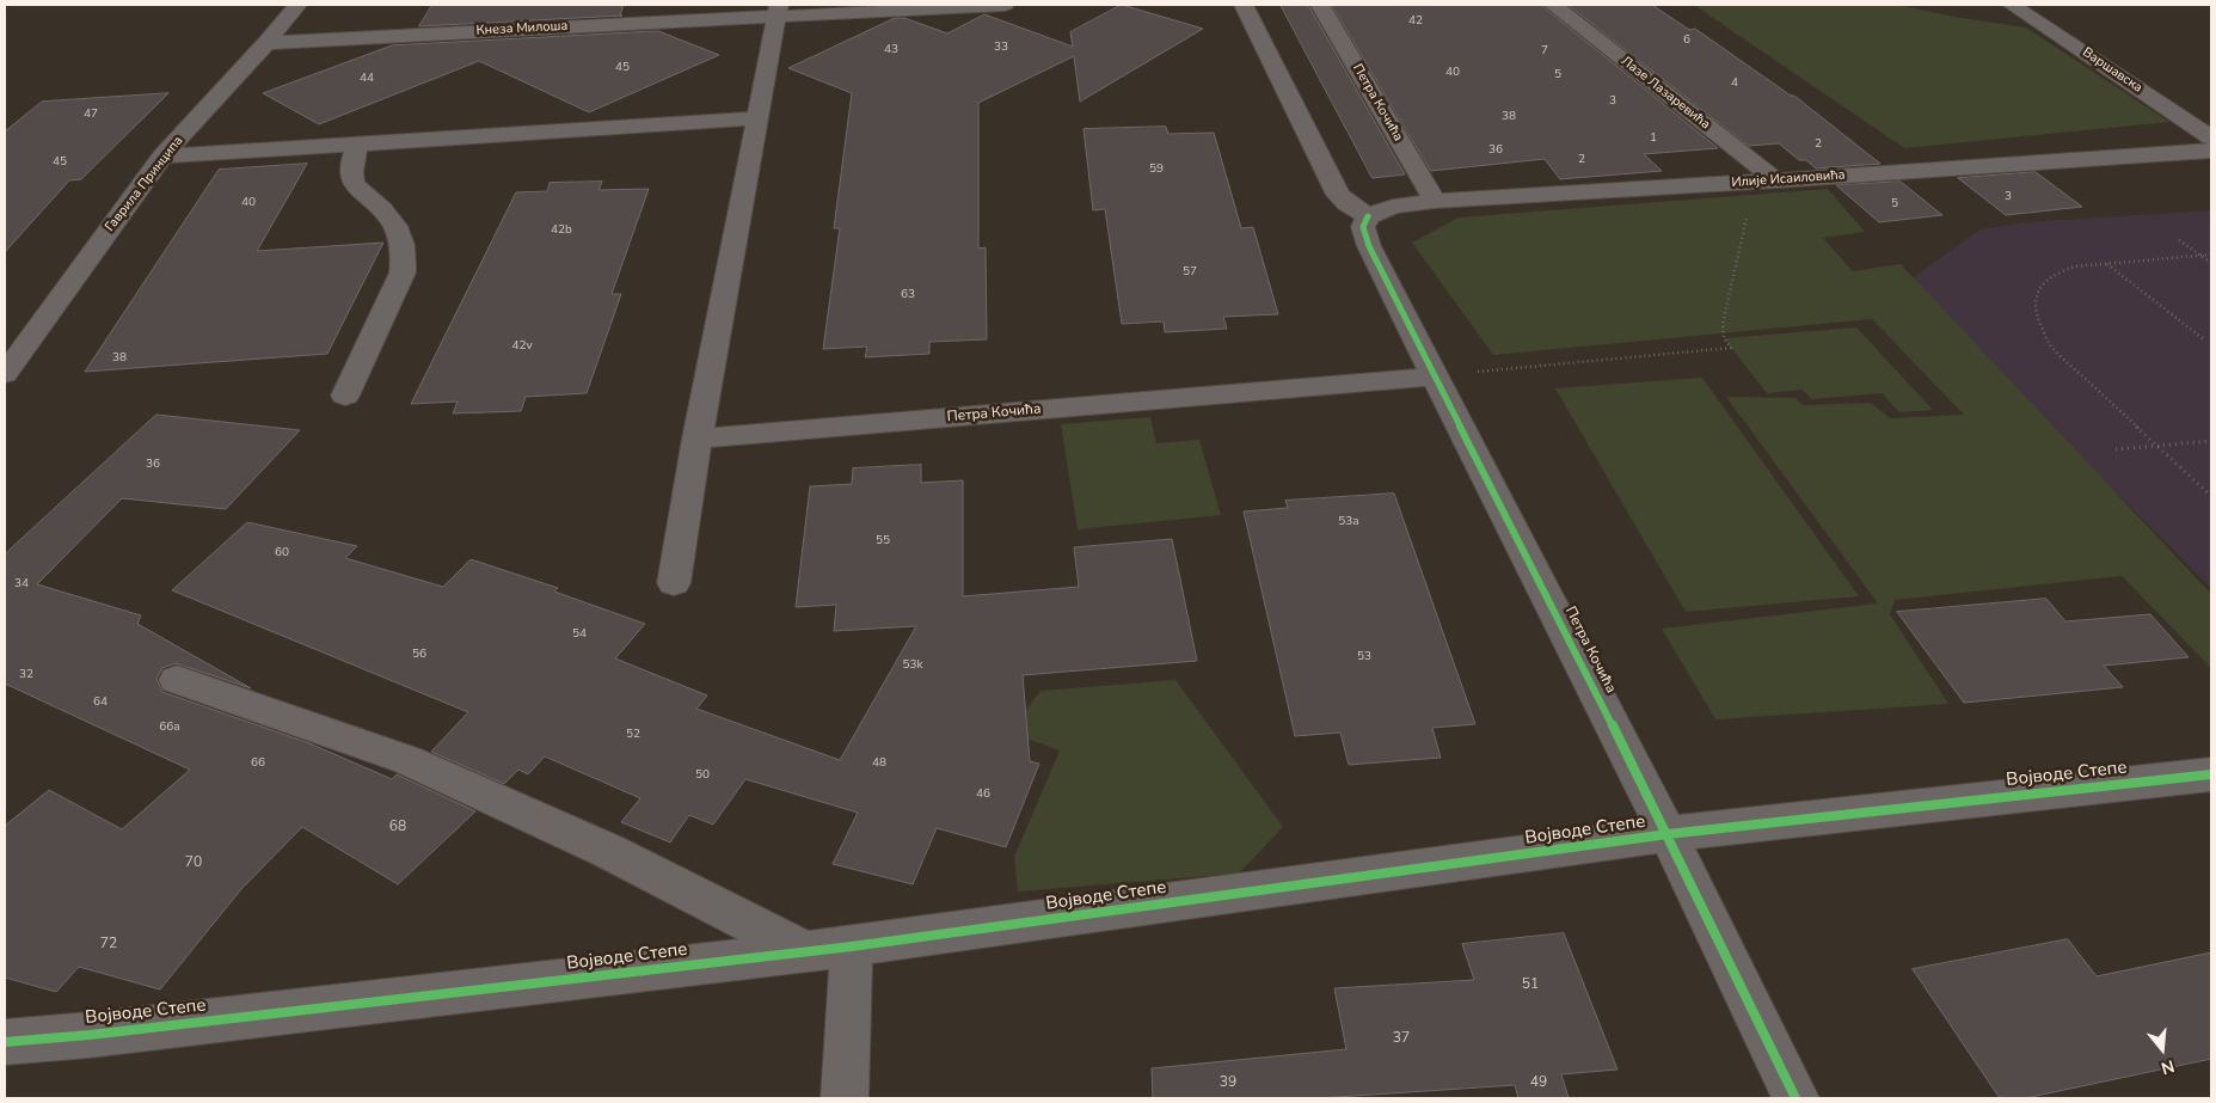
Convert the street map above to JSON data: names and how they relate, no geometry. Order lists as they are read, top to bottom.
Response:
{
  "streets": {
    "street": [
      "Кнеза Милоша",
      "Варшавска",
      "Лазе Лазаревића",
      "Петра Кочића",
      "Илије Исаиловића",
      "Гаврила Принципа",
      "Војводе Степе"
    ]
  },
  "crossings": [
    ["Кнеза Милоша", "Гаврила Принципа"],
    ["Лазе Лазаревића", "Илије Исаиловића"],
    ["Петра Кочића", "Илије Исаиловића"],
    ["Петра Кочића", "Војводе Степе"]
  ],
  "house_numbers": [
    "42",
    "6",
    "33",
    "43",
    "7",
    "45",
    "40",
    "5",
    "44",
    "4",
    "3",
    "47",
    "38",
    "1",
    "2",
    "36",
    "2",
    "45",
    "59",
    "3",
    "40",
    "5",
    "42b",
    "57",
    "63",
    "42v",
    "38",
    "36",
    "53a",
    "55",
    "60",
    "34",
    "54",
    "56",
    "53",
    "53k",
    "32",
    "64",
    "66a",
    "52",
    "66",
    "48",
    "50",
    "46",
    "68",
    "70",
    "72",
    "51",
    "37",
    "39",
    "49"
  ],
  "north": "bottom"
}
